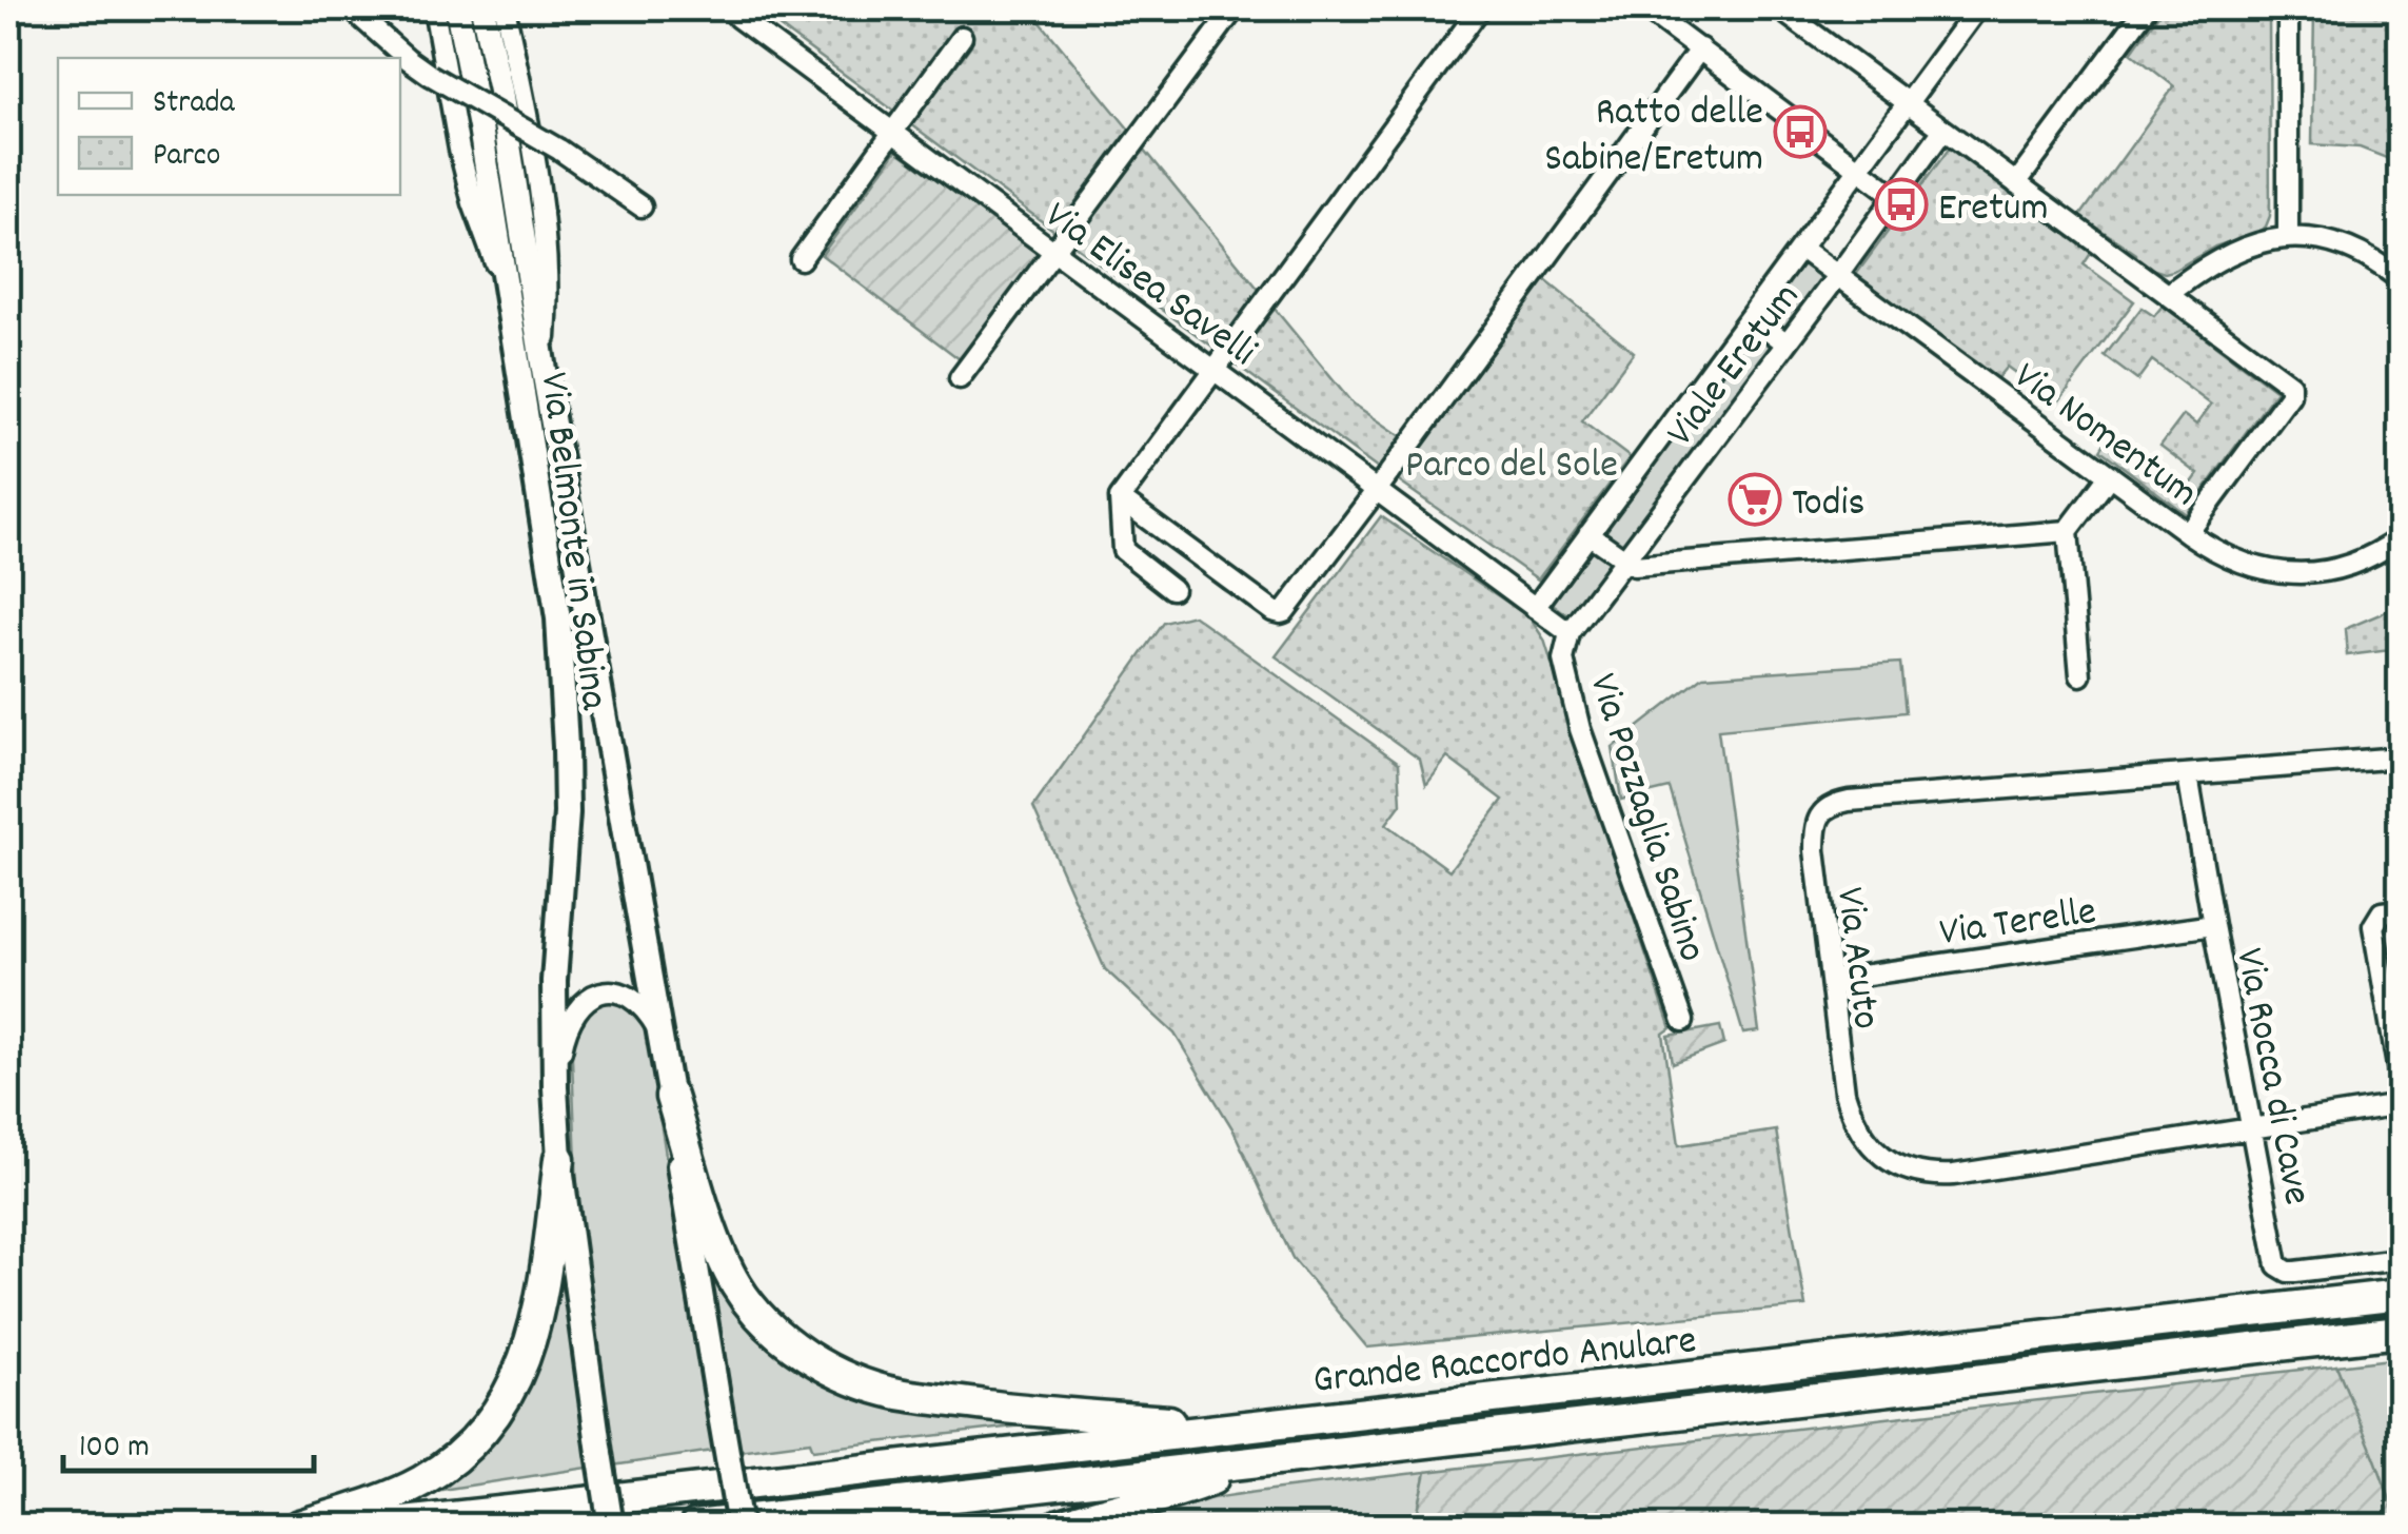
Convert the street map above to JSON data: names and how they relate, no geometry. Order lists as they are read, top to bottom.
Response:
{
  "streets": {
    "highway": ["Grande Raccordo Anulare"],
    "main road": ["Via Belmonte in Sabina"],
    "street": [
      "Via Elisea Savelli",
      "Viale Eretum",
      "Via Nomentum",
      "Via Pozzaglia Sabino",
      "Via Terelle",
      "Via Acuto",
      "Via Rocca di Cave"
    ]
  },
  "crossings": [
    ["Via Elisea Savelli", "Viale Eretum"],
    ["Via Elisea Savelli", "Via Pozzaglia Sabino"],
    ["Viale Eretum", "Via Nomentum"],
    ["Viale Eretum", "Via Pozzaglia Sabino"],
    ["Via Belmonte in Sabina", "Grande Raccordo Anulare"],
    ["Via Terelle", "Via Acuto"],
    ["Via Terelle", "Via Rocca di Cave"],
    ["Via Acuto", "Via Rocca di Cave"]
  ],
  "parks": ["Parco del Sole"],
  "places": {
    "bus stop": ["Ratto delle Sabine/Eretum", "Eretum"],
    "supermarket": ["Todis"]
  },
  "legend": ["Strada", "Parco"],
  "scale_bar": "100 m"
}
